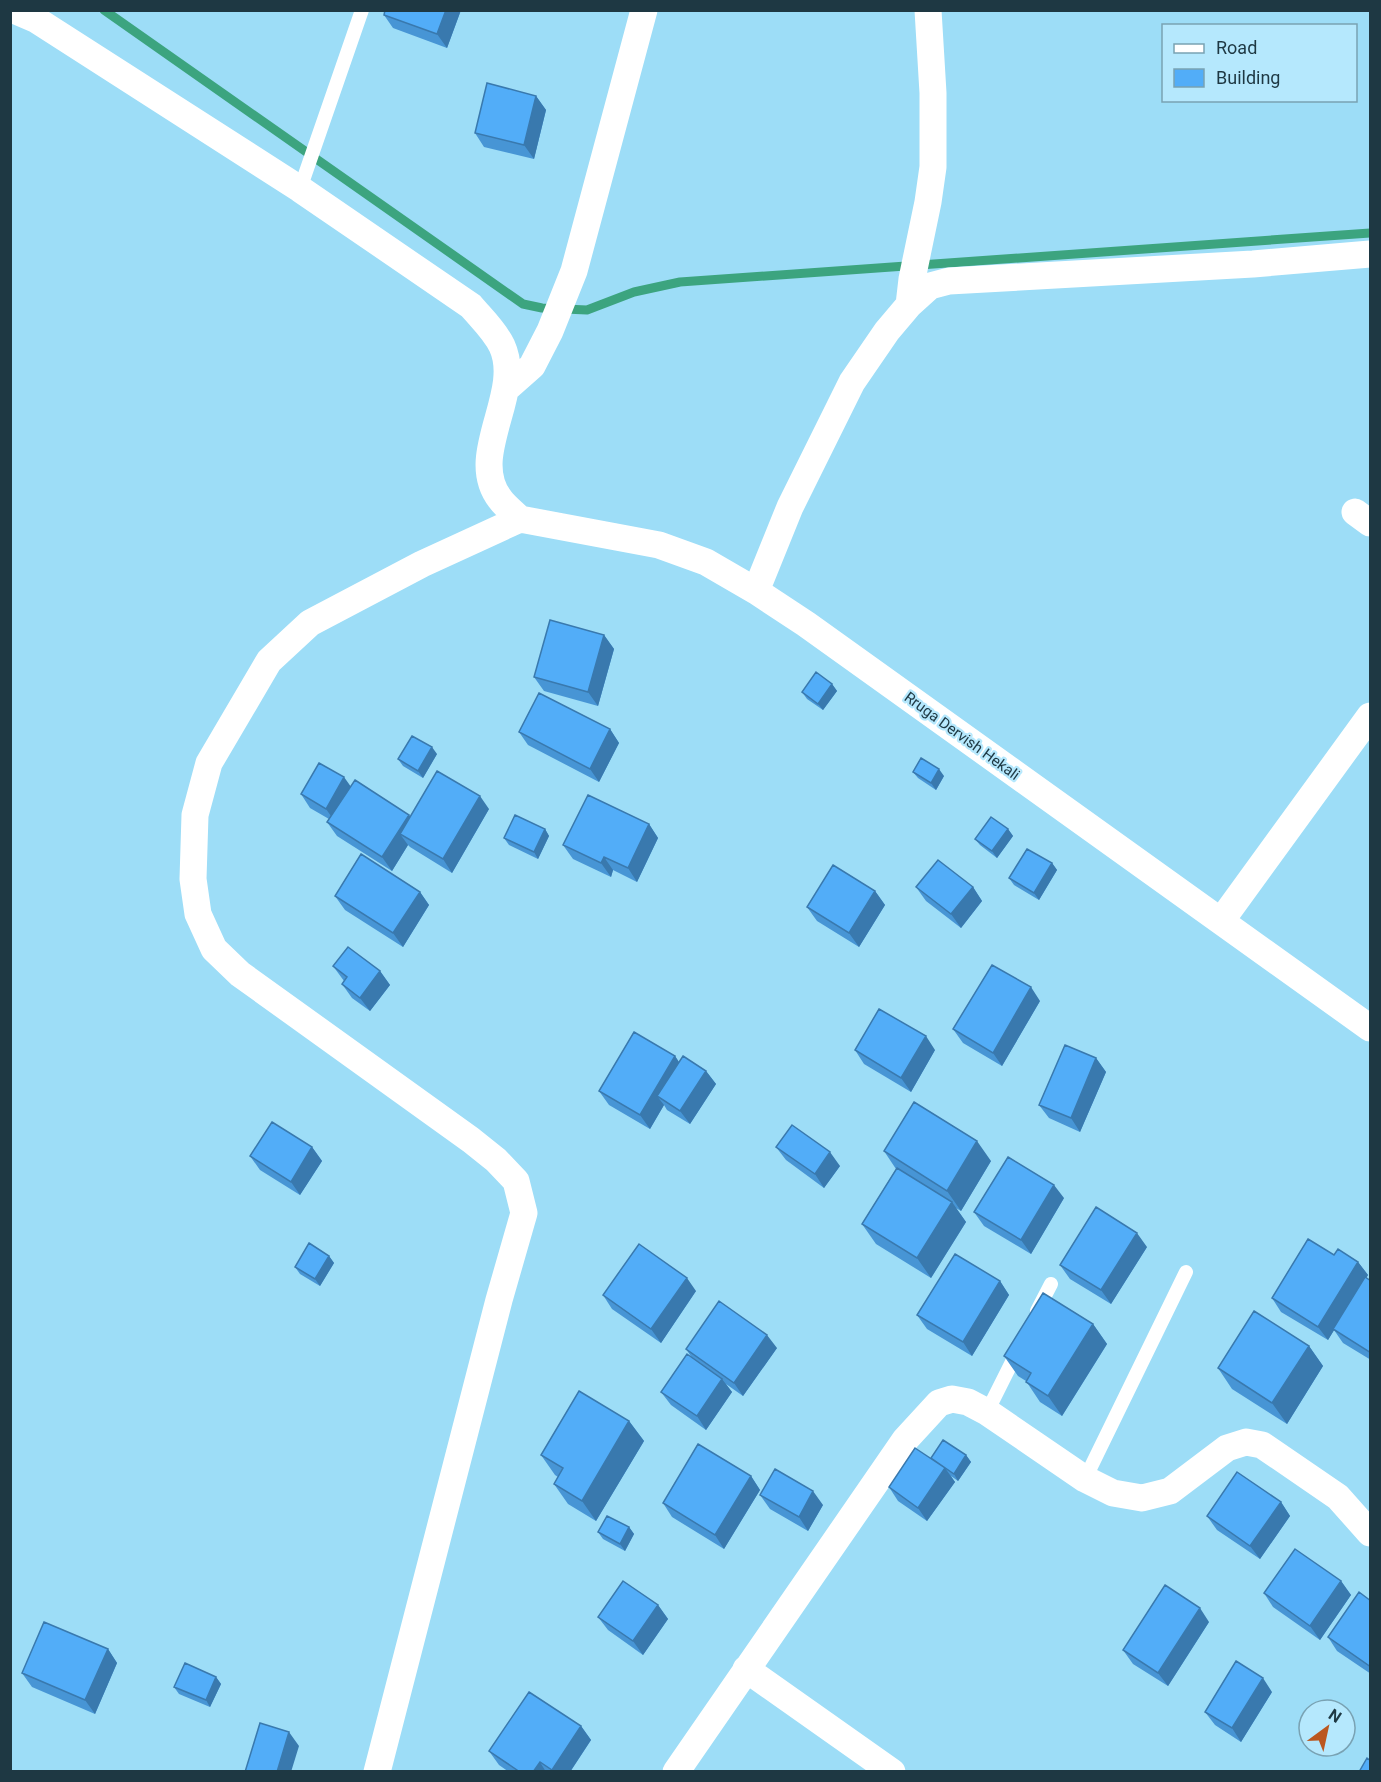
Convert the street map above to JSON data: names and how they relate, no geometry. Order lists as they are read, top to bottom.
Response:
{
  "streets": {
    "street": ["Rruga Dervish Hekali"]
  },
  "legend": ["Road", "Building"],
  "north": "top right"
}
